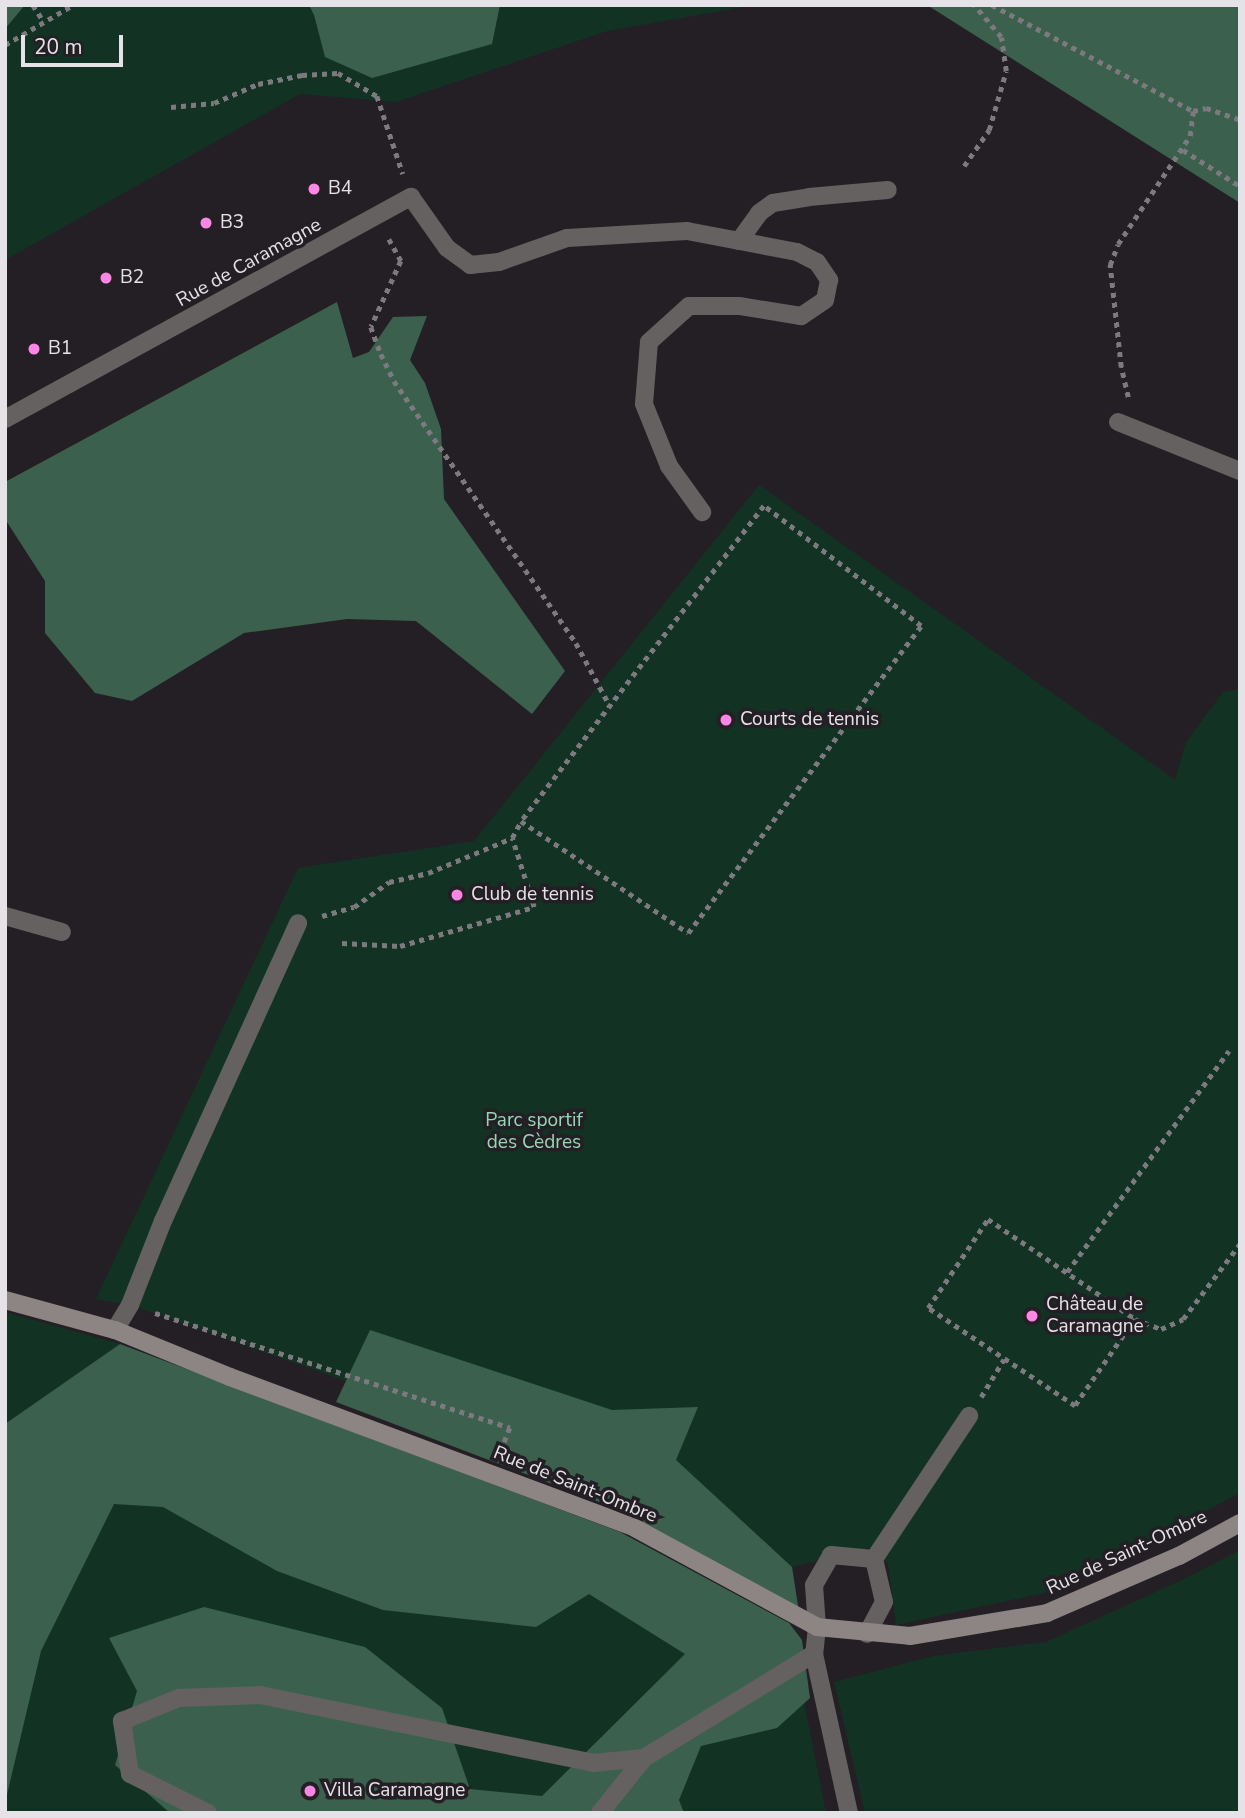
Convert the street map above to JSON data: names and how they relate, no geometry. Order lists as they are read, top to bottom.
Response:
{
  "streets": {
    "street": ["Rue de Caramagne", "Rue de Saint-Ombre"]
  },
  "parks": ["Parc sportif des Cèdres"],
  "places": [
    "B4",
    "B3",
    "B2",
    "B1",
    "Courts de tennis",
    "Club de tennis",
    "Château de Caramagne",
    "Villa Caramagne"
  ],
  "scale_bar": "20 m"
}
